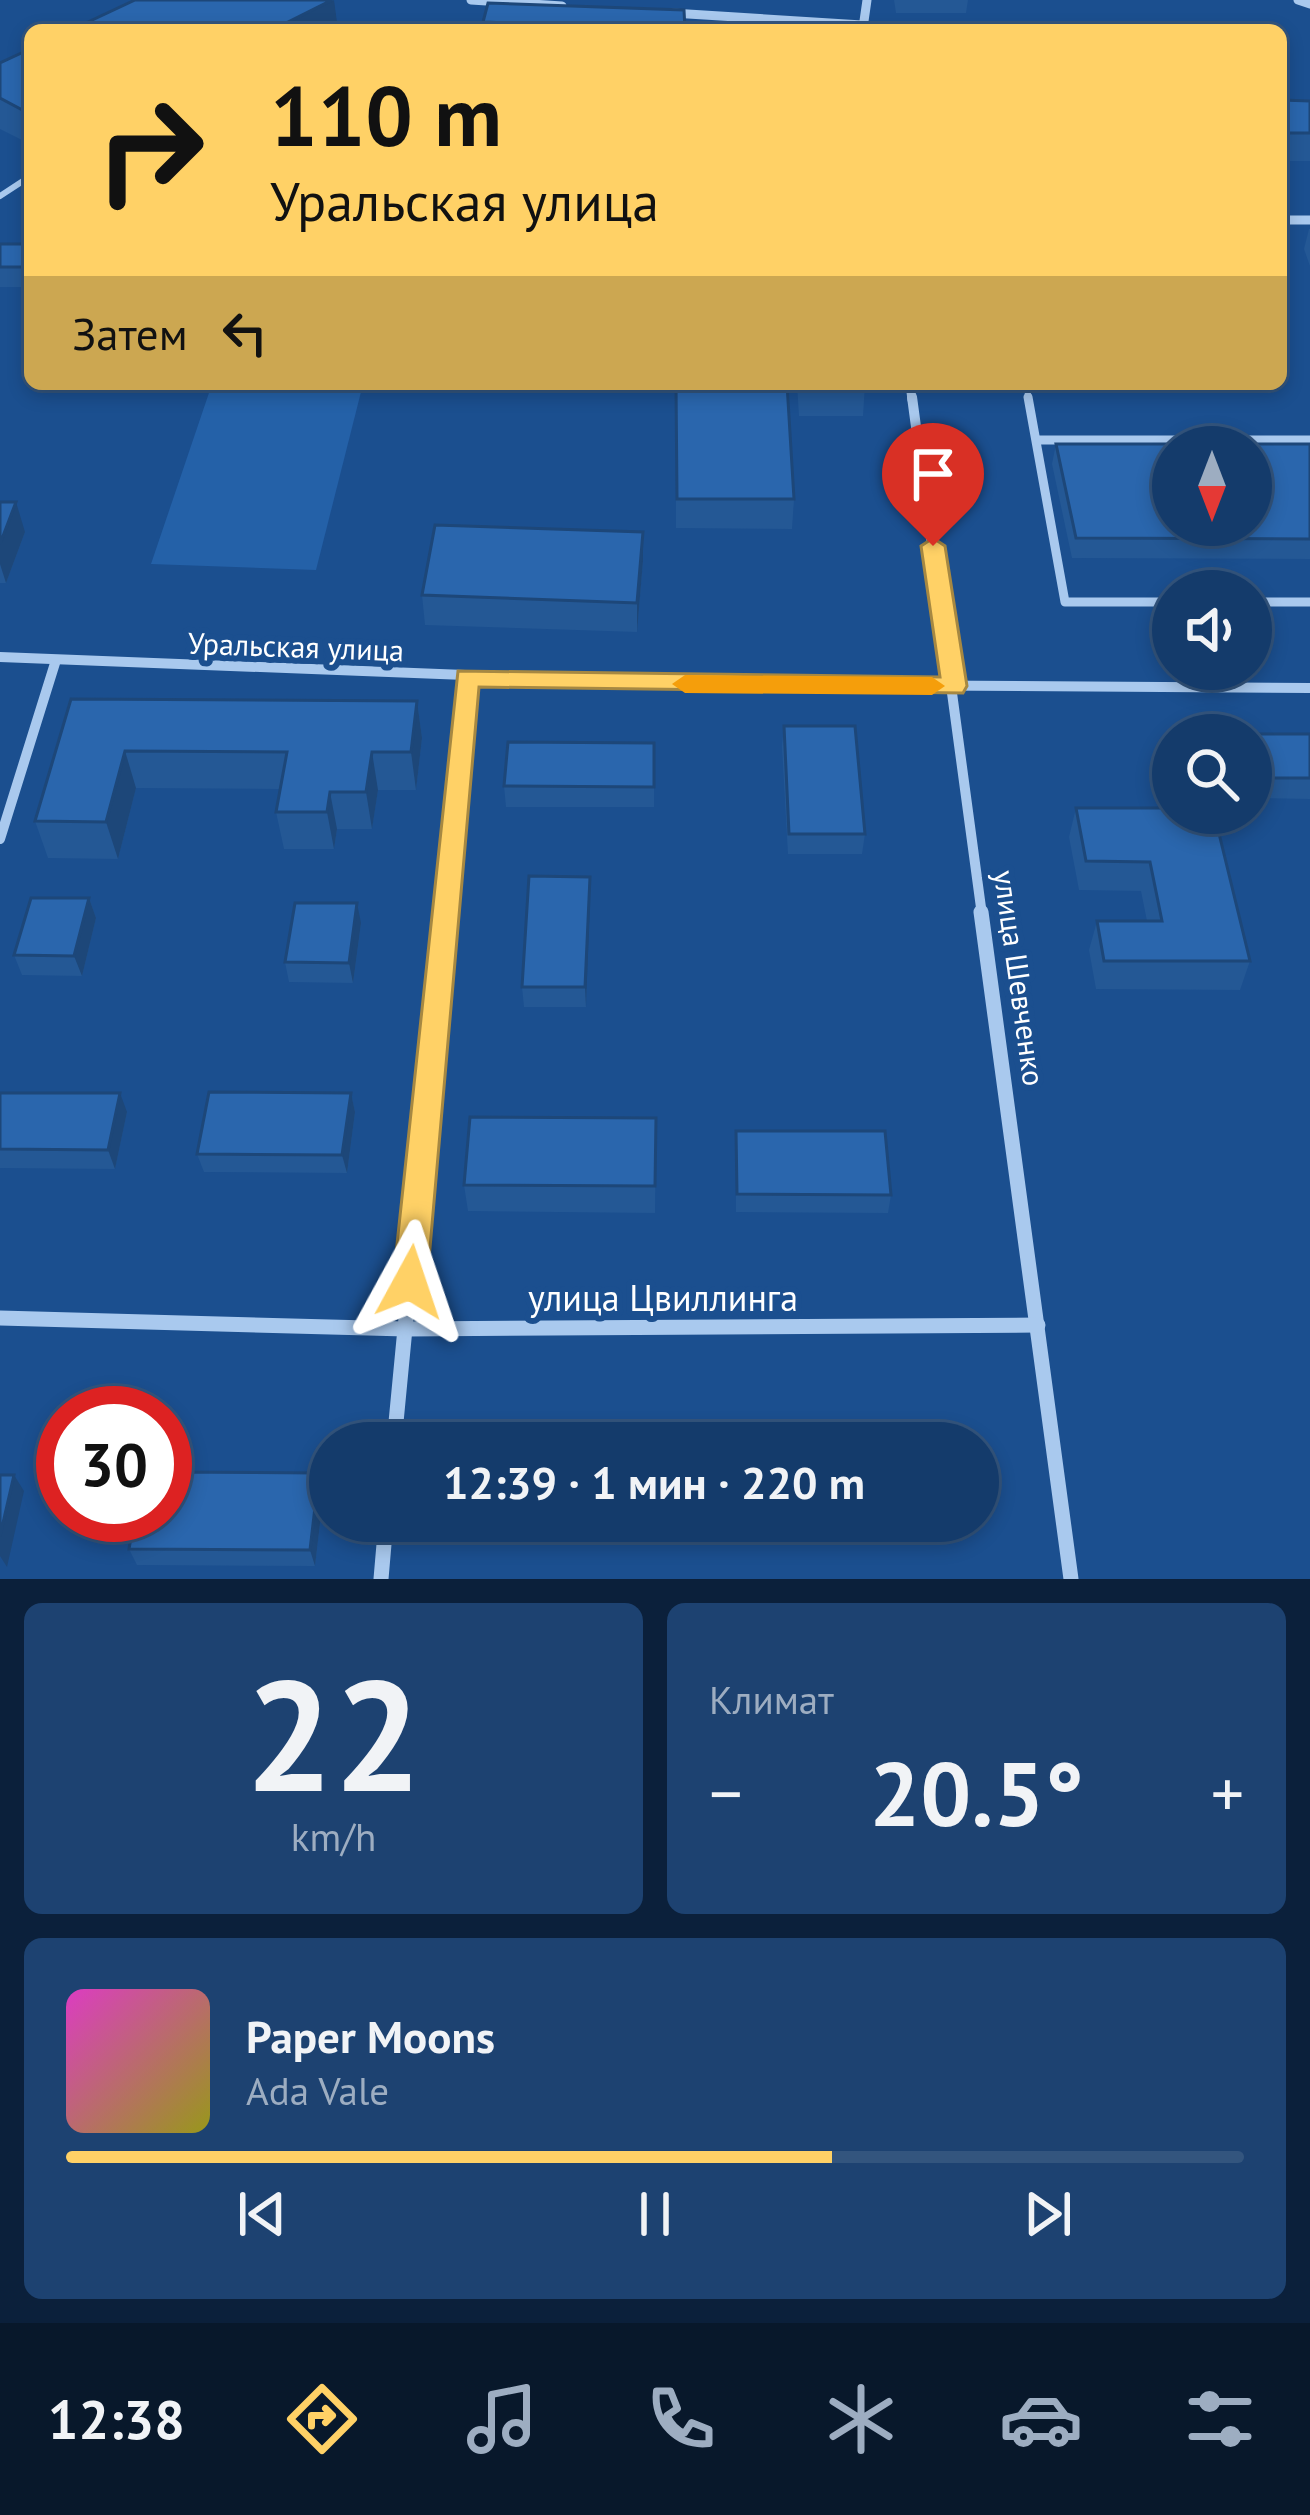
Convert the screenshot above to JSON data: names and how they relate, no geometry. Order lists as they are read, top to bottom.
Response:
{
  "streets": {
    "street": ["Уральская улица", "улица Шевченко", "улица Цвиллинга"]
  },
  "crossings": [
    ["Уральская улица", "улица Шевченко"],
    ["улица Шевченко", "улица Цвиллинга"]
  ],
  "north": "bottom",
  "page": {
    "turn": ["110 m", "Уральская улица"],
    "then": "Затем",
    "limit": "30",
    "trip": "12:39 · 1 мин · 220 m",
    "tile": [
      ["22", "km/h"],
      "Климат"
    ],
    "heat": ["−", "20.5°", "+"],
    "song": ["Paper Moons", "Ada Vale"],
    "tabs": "12:38"
  }
}
